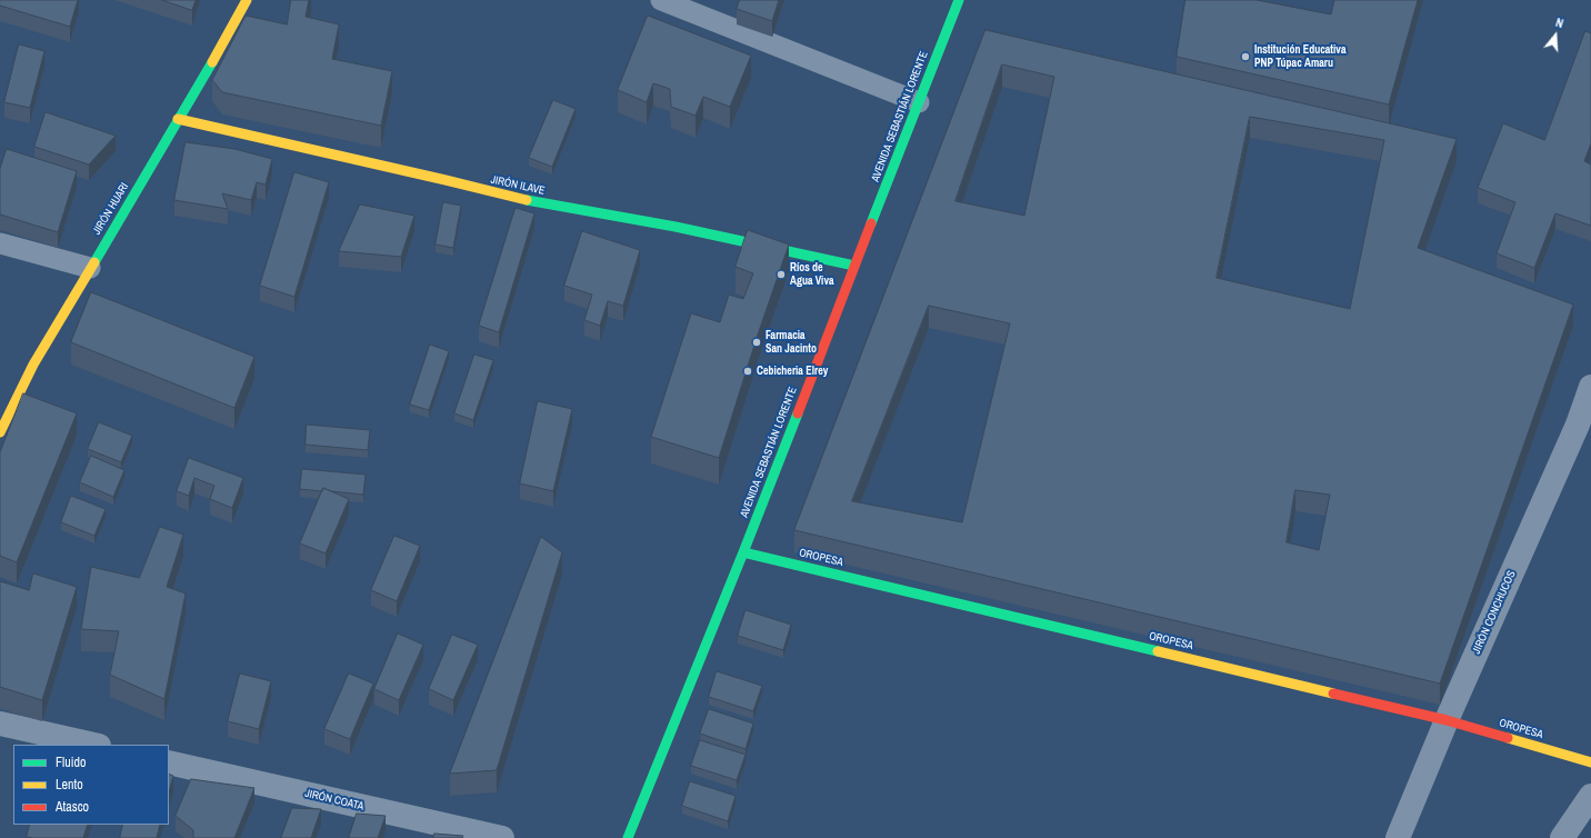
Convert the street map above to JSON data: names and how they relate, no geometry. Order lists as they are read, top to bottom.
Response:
{
  "streets": {
    "street": [
      "AVENIDA SEBASTIÁN LORENTE",
      "JIRÓN ILAVE",
      "JIRÓN HUARI",
      "OROPESA",
      "JIRÓN CONCHUCOS",
      "JIRÓN COATA"
    ]
  },
  "crossings": [
    ["AVENIDA SEBASTIÁN LORENTE", "JIRÓN ILAVE"],
    ["AVENIDA SEBASTIÁN LORENTE", "OROPESA"],
    ["JIRÓN ILAVE", "JIRÓN HUARI"],
    ["OROPESA", "JIRÓN CONCHUCOS"]
  ],
  "places": [
    "Institución Educativa PNP Túpac Amaru",
    "Ríos de Agua Viva",
    "Farmacia San Jacinto",
    "Cebicheria Elrey"
  ],
  "legend": ["Fluido", "Lento", "Atasco"],
  "north": "top"
}
